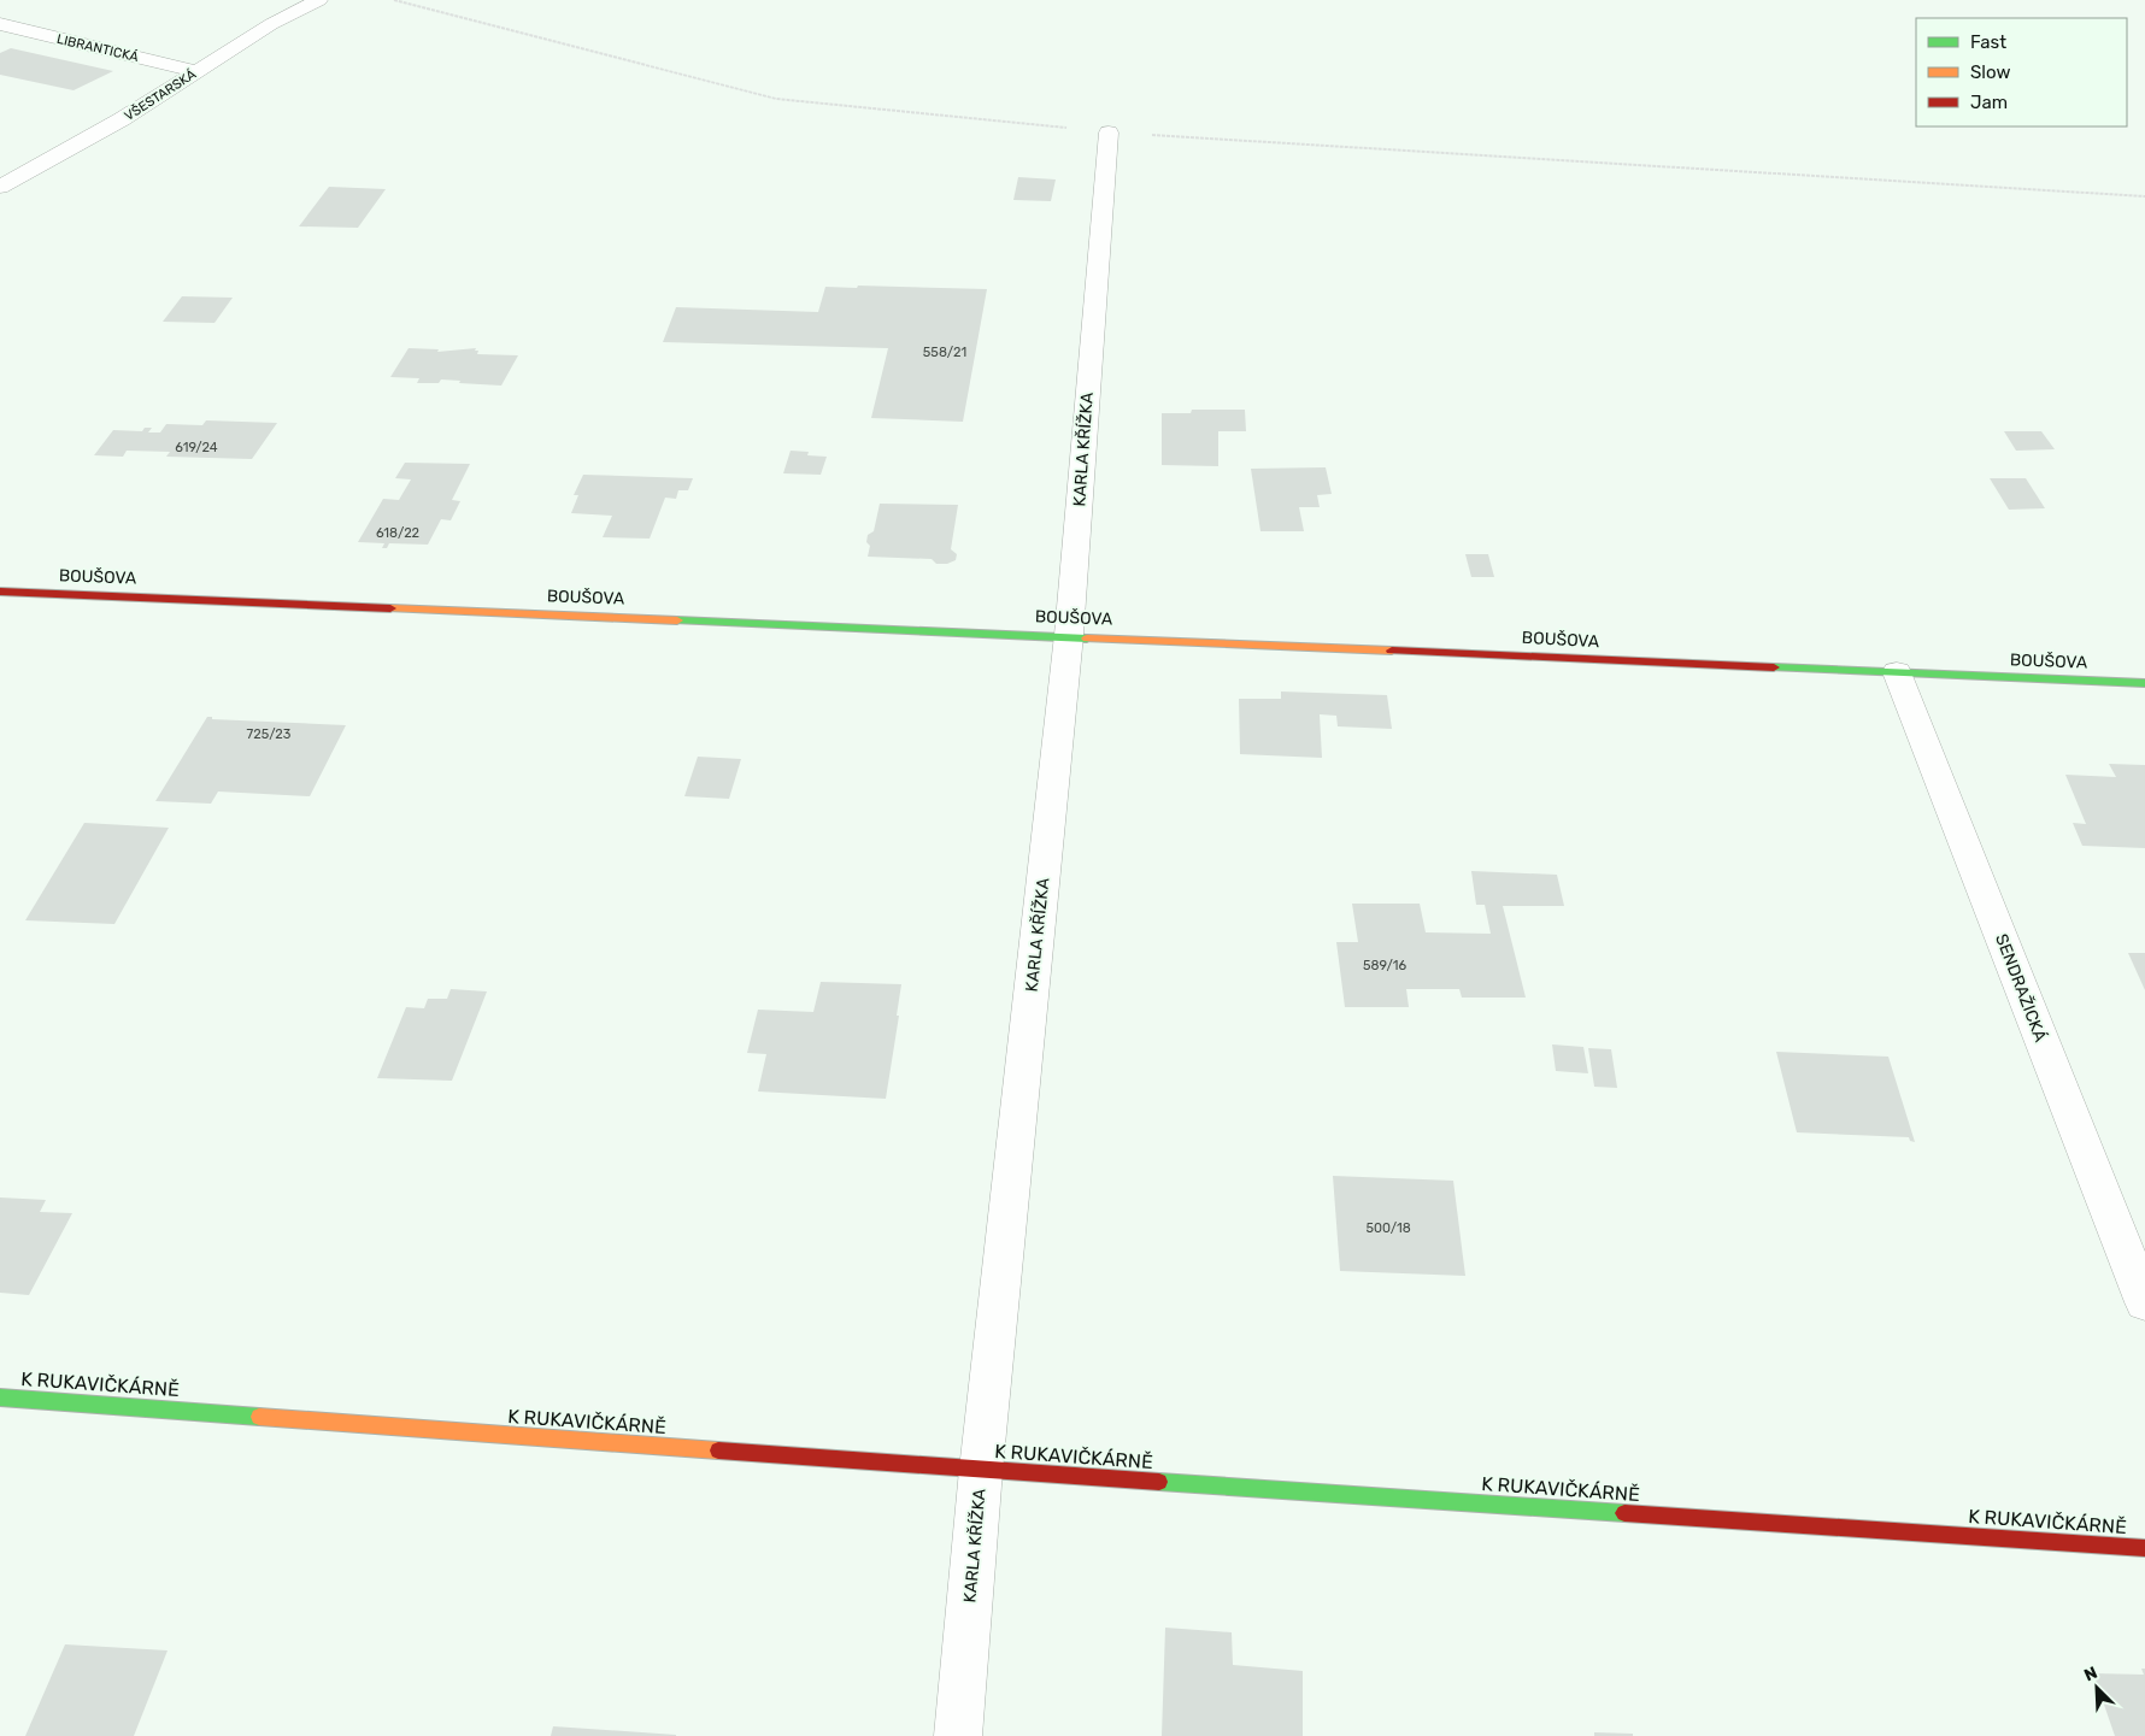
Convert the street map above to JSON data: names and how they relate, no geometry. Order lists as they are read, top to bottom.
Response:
{
  "streets": {
    "street": [
      "LIBRANTICKÁ",
      "VŠESTARSKÁ",
      "KARLA KŘÍŽKA",
      "BOUŠOVA",
      "SENDRAŽICKÁ",
      "K RUKAVIČKÁRNĚ"
    ]
  },
  "crossings": [
    ["LIBRANTICKÁ", "VŠESTARSKÁ"],
    ["KARLA KŘÍŽKA", "BOUŠOVA"],
    ["KARLA KŘÍŽKA", "K RUKAVIČKÁRNĚ"],
    ["BOUŠOVA", "SENDRAŽICKÁ"]
  ],
  "house_numbers": [
    "558/21",
    "619/24",
    "618/22",
    "725/23",
    "589/16",
    "500/18"
  ],
  "legend": ["Fast", "Slow", "Jam"],
  "north": "top left"
}
